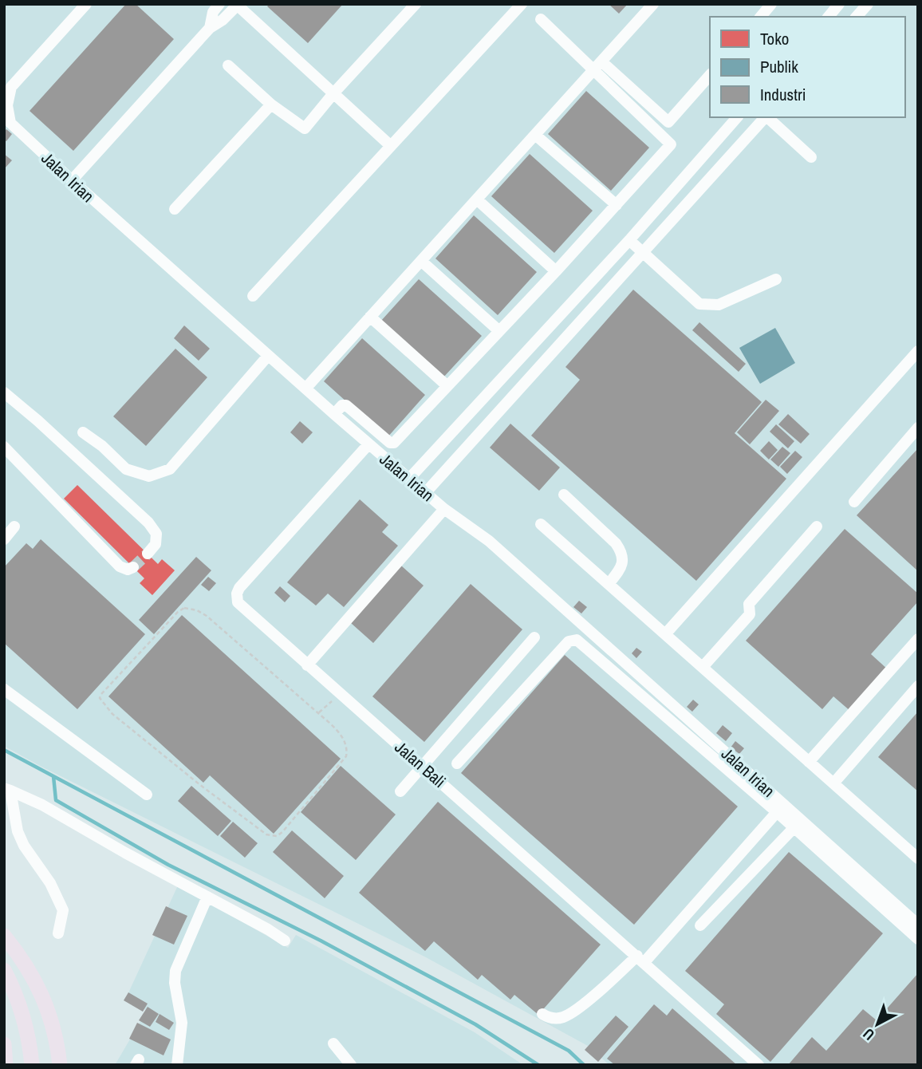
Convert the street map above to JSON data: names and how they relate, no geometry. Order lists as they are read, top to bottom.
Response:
{
  "streets": {
    "lane": ["Jalan Irian", "Jalan Bali"]
  },
  "crossings": [
    ["Jalan Irian", "Jalan Bali"]
  ],
  "legend": ["Toko", "Publik", "Industri"],
  "north": "bottom left"
}
